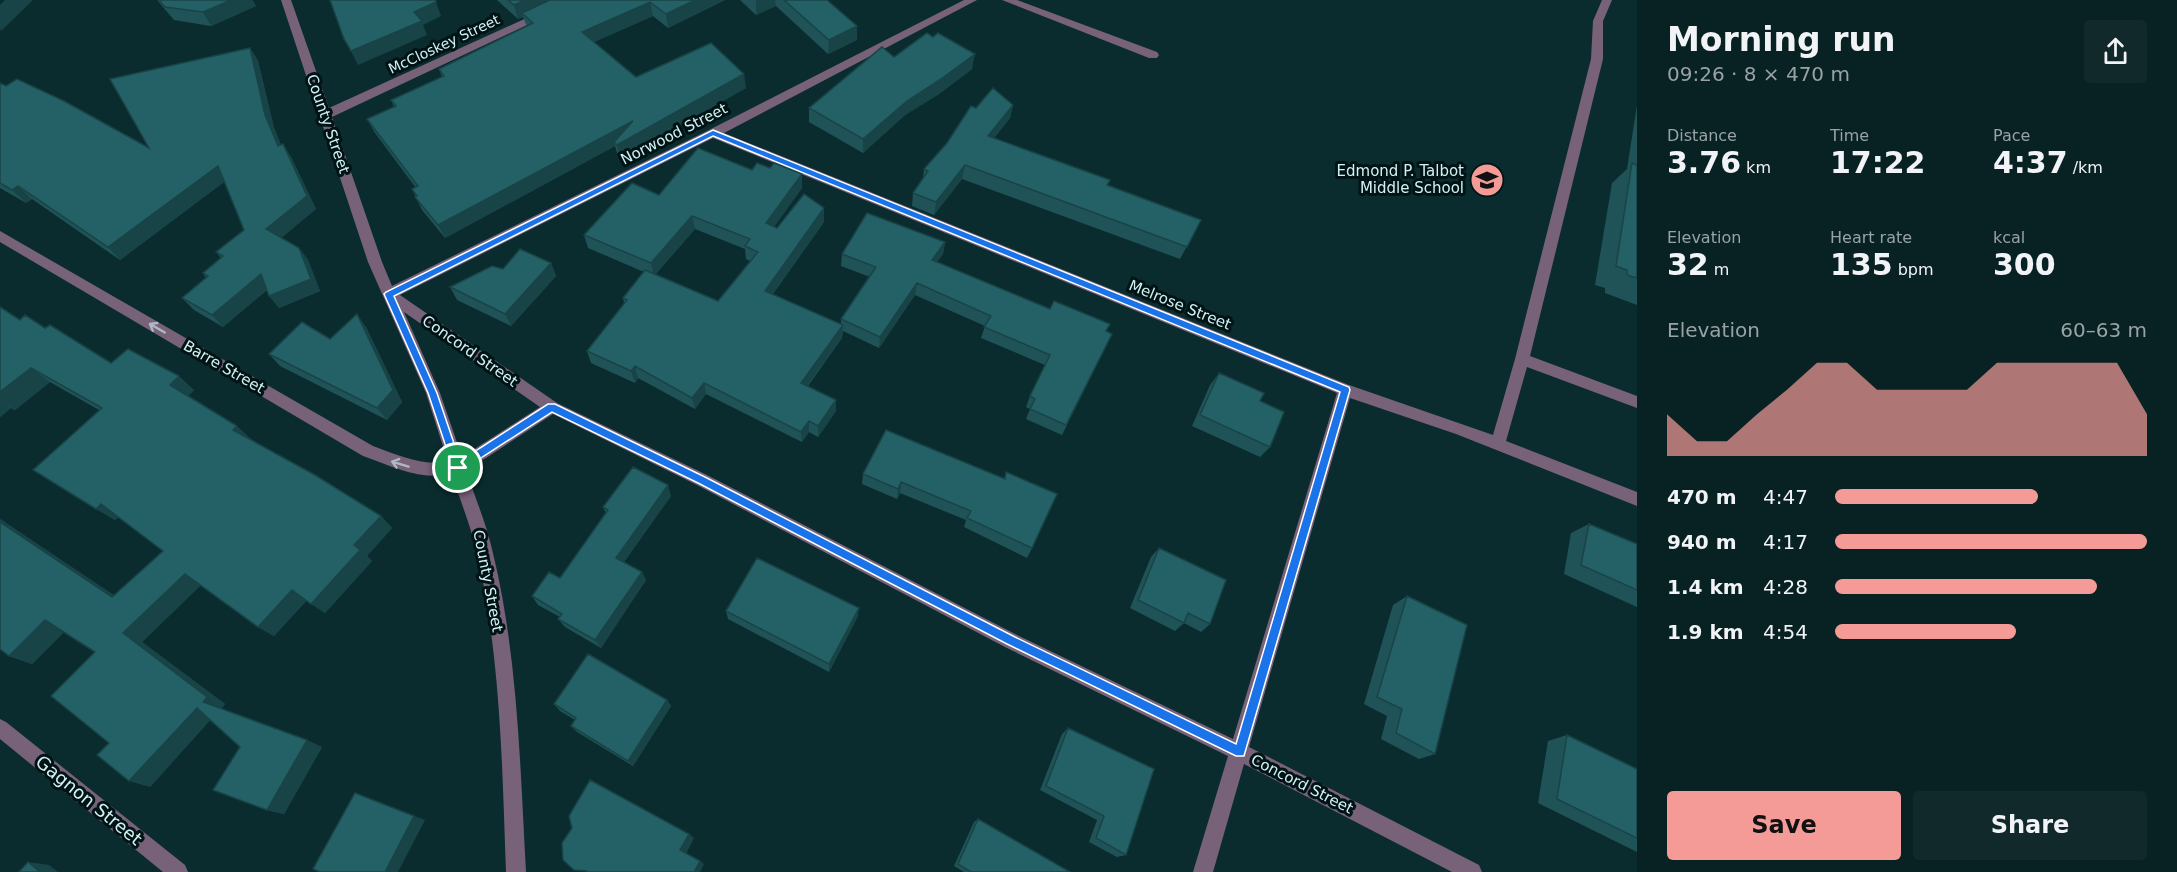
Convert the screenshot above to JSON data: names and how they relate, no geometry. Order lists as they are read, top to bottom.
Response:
{
  "streets": {
    "street": [
      "McCloskey Street",
      "County Street",
      "Norwood Street",
      "Melrose Street",
      "Concord Street",
      "Barre Street",
      "Gagnon Street"
    ]
  },
  "crossings": [
    ["McCloskey Street", "County Street"],
    ["County Street", "Norwood Street"],
    ["County Street", "Concord Street"],
    ["County Street", "Barre Street"],
    ["Norwood Street", "Melrose Street"],
    ["Norwood Street", "Concord Street"]
  ],
  "one_way": ["Barre Street"],
  "places": {
    "school or university": ["Edmond P. Talbot Middle School"]
  },
  "page": {
    "heading": ["Morning run", "09:26 · 8 × 470 m"],
    "stats": [
      ["Distance", "3.76 km"],
      ["Time", "17:22"],
      ["Pace", "4:37 /km"],
      ["Elevation", "32 m"],
      ["Heart rate", "135 bpm"],
      ["kcal", "300"]
    ],
    "chart": ["Elevation", "60–63 m"],
    "list": [
      {
        "name": "470 m",
        "note": "4:47"
      },
      {
        "name": "940 m",
        "note": "4:17"
      },
      {
        "name": "1.4 km",
        "note": "4:28"
      },
      {
        "name": "1.9 km",
        "note": "4:54"
      }
    ],
    "buttons": ["Save", "Share"]
  }
}
